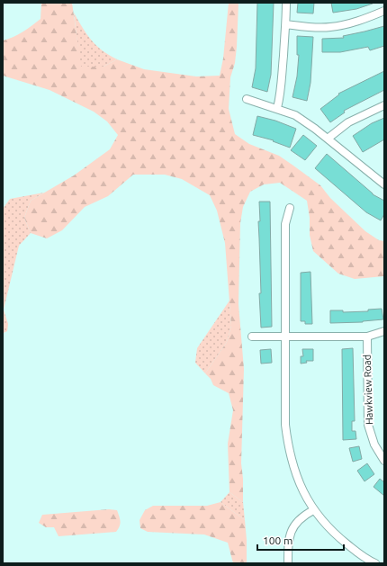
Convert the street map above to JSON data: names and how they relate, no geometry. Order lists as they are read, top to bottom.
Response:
{
  "streets": {
    "street": ["Hawkview Road"]
  },
  "scale_bar": "100 m"
}
